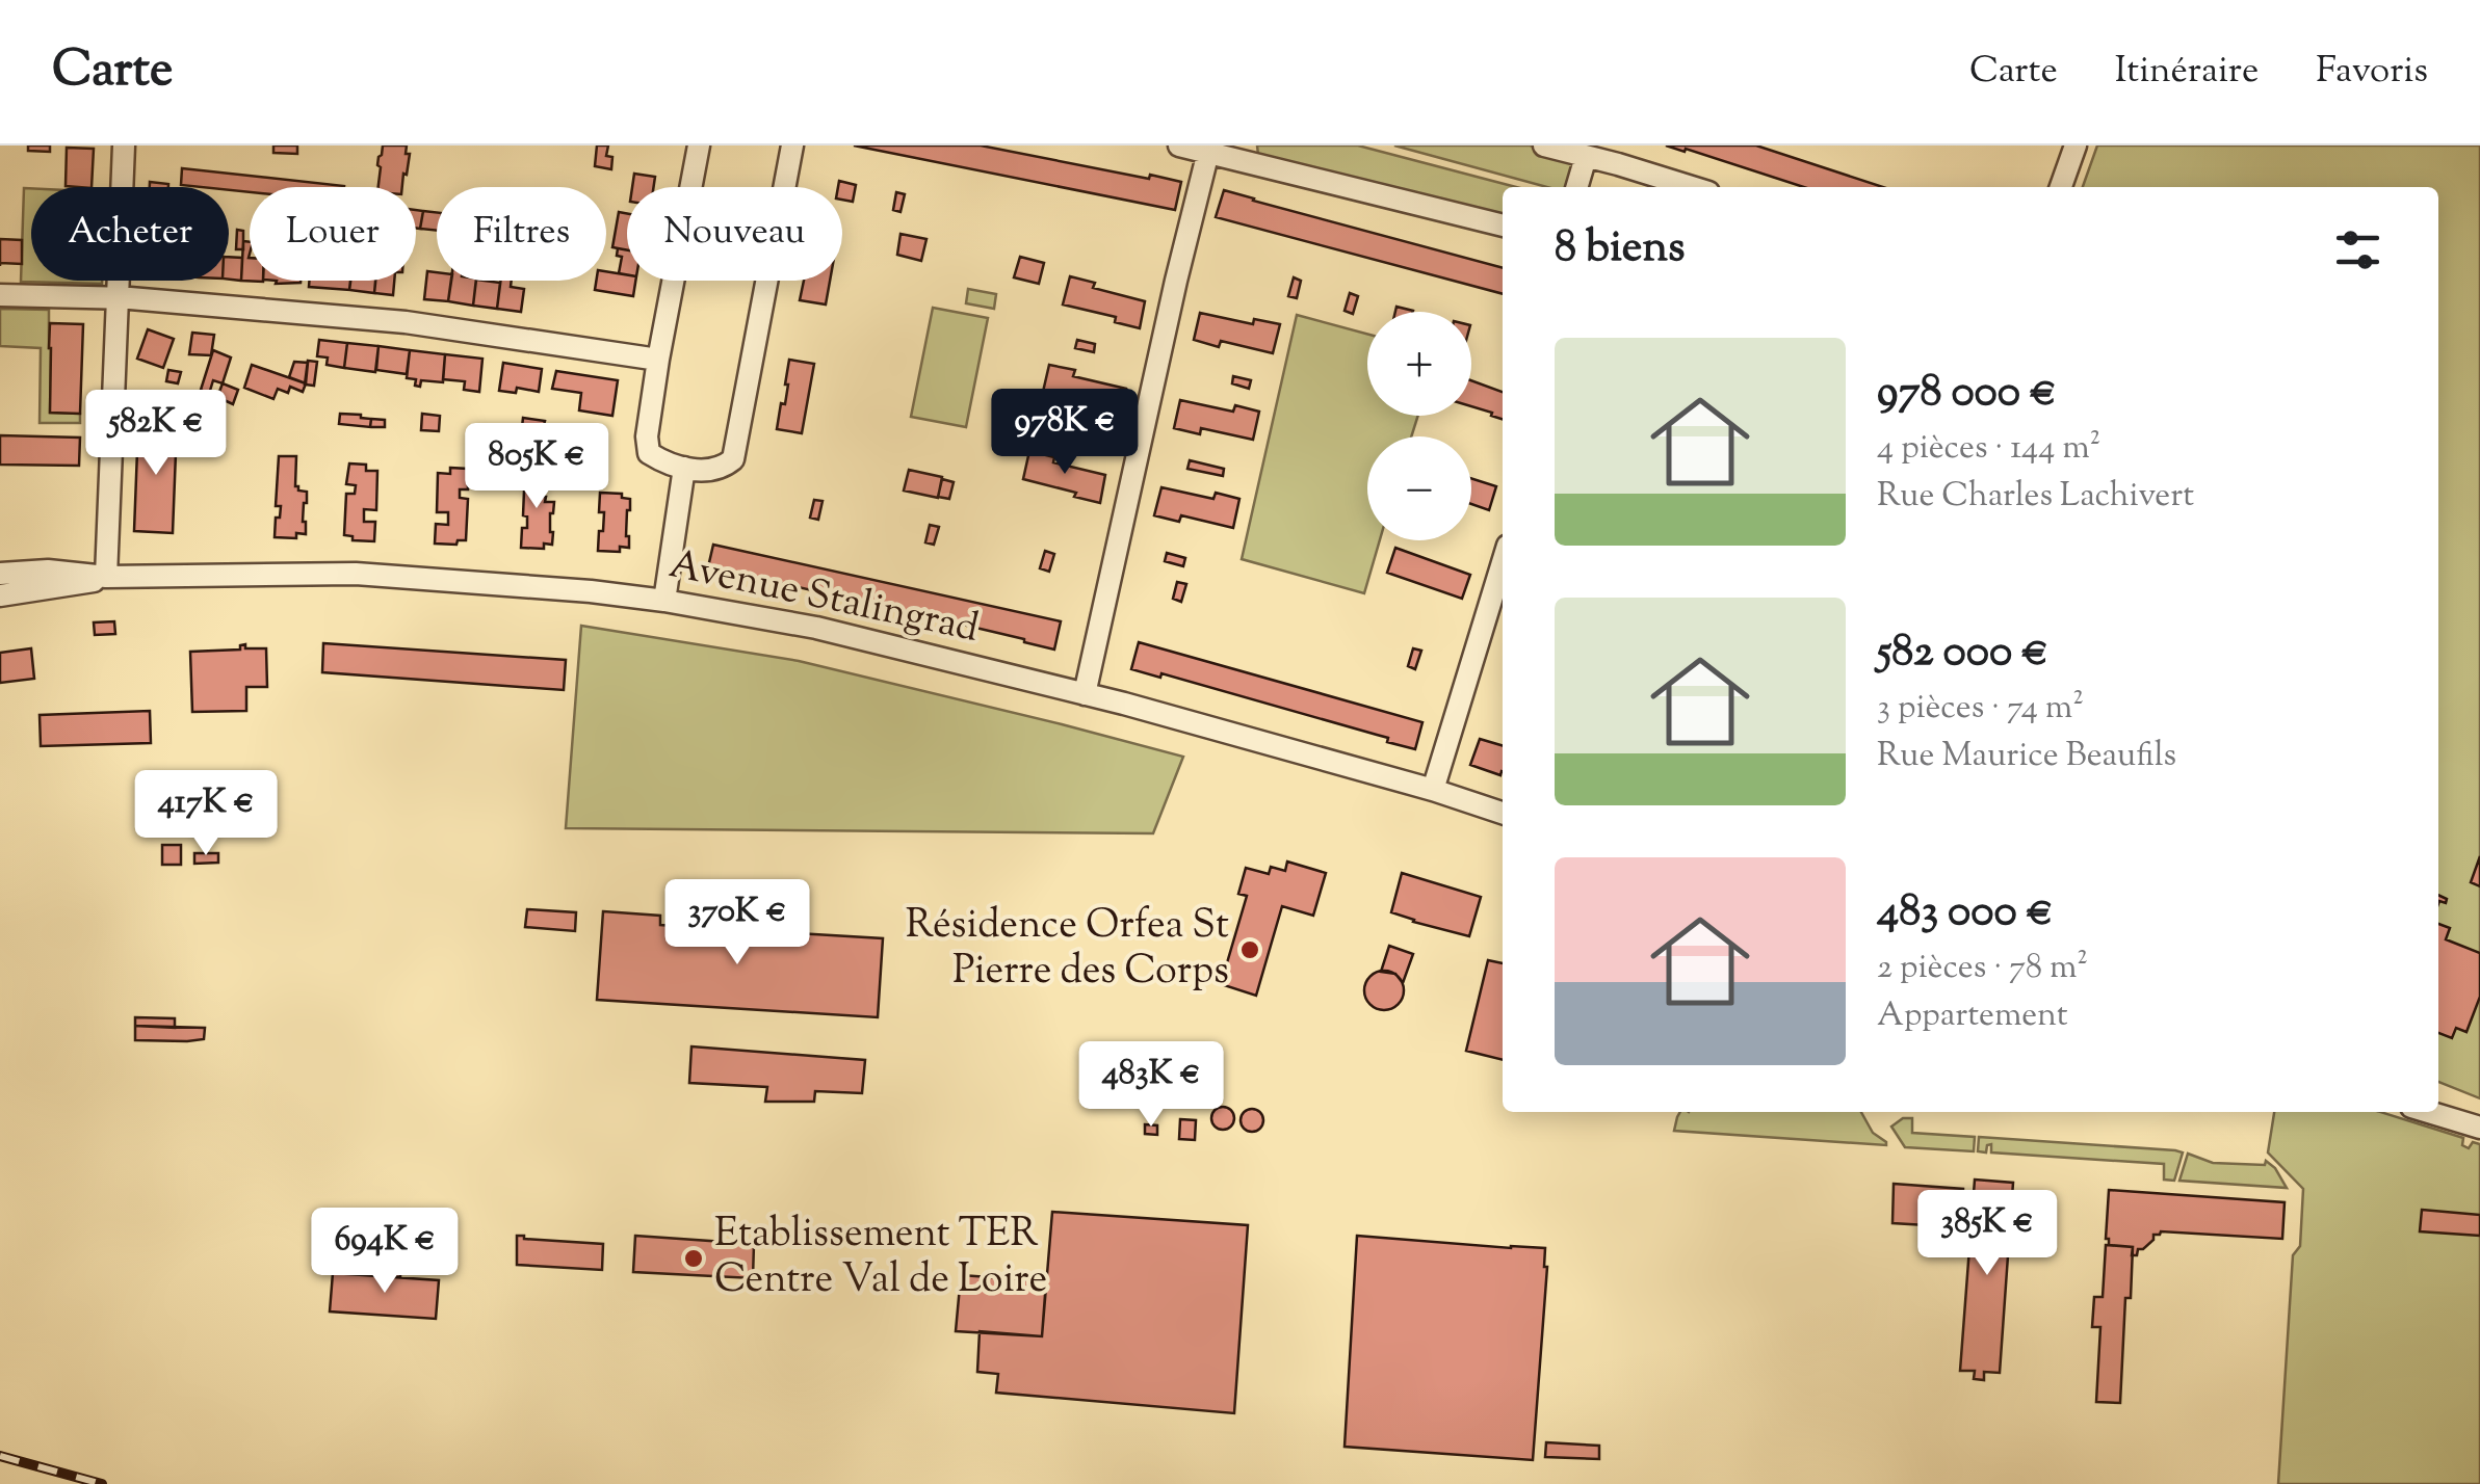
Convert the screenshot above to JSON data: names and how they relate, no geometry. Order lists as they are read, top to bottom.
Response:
{
  "streets": {
    "street": ["Avenue Stalingrad"]
  },
  "places": ["Résidence Orfea St Pierre des Corps", "Etablissement TER Centre Val de Loire"],
  "page": {
    "header": "Carte",
    "nav": ["Carte", "Itinéraire", "Favoris"],
    "chip": [
      "Acheter",
      "Louer",
      "Filtres",
      "Nouveau"
    ],
    "heading": "8 biens",
    "map_buttons": ["+", "−"],
    "list": [
      {
        "name": "978 000 €",
        "note": "4 pièces · 144 m² · Rue Charles Lachivert"
      },
      {
        "name": "582 000 €",
        "note": "3 pièces · 74 m² · Rue Maurice Beaufils"
      },
      {
        "name": "483 000 €",
        "note": "2 pièces · 78 m² · Appartement"
      }
    ],
    "price": [
      "978K €",
      "582K €",
      "805K €",
      "417K €",
      "370K €",
      "483K €",
      "385K €",
      "694K €"
    ]
  }
}
